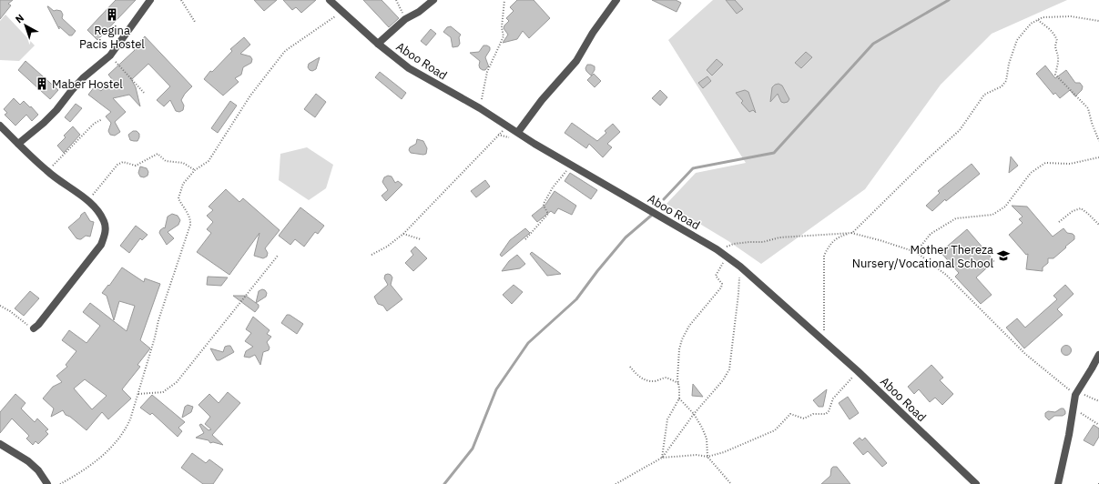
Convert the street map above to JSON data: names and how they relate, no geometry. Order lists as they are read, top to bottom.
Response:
{
  "streets": {
    "street": ["Aboo Road"]
  },
  "places": {
    "building": ["Regina Pacis Hostel", "Maber Hostel"],
    "school or university": ["Mother Thereza Nursery/Vocational School"]
  },
  "north": "top left"
}
